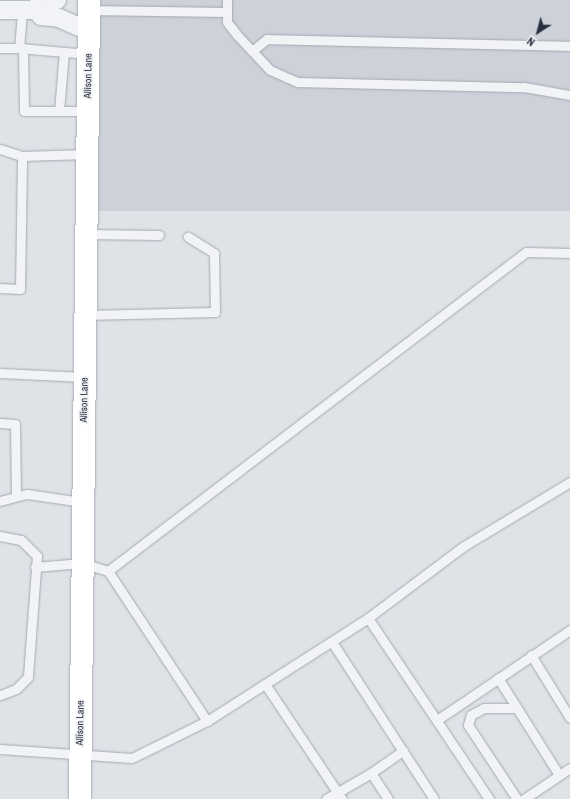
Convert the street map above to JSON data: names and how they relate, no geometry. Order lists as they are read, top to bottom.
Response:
{
  "streets": {
    "main road": ["Allison Lane"]
  },
  "north": "bottom left"
}
